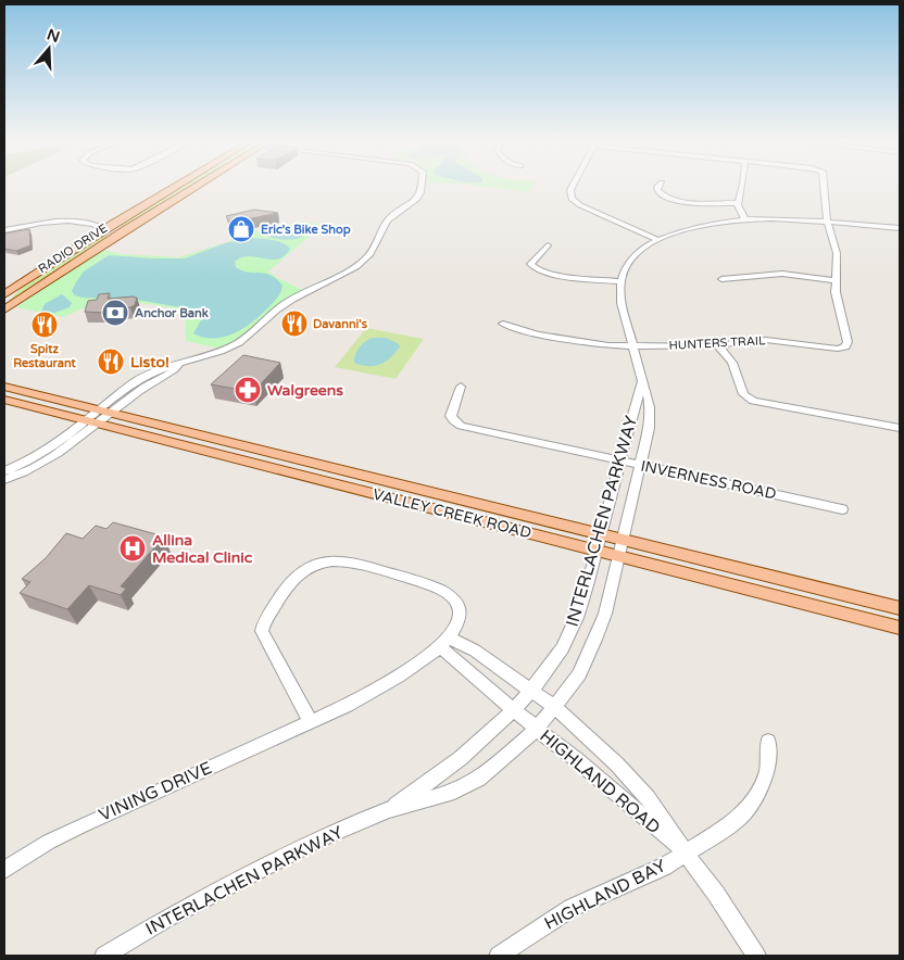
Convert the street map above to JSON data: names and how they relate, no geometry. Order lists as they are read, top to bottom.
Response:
{
  "streets": {
    "main road": ["RADIO DRIVE", "VALLEY CREEK ROAD"],
    "street": [
      "HUNTERS TRAIL",
      "INVERNESS ROAD",
      "INTERLACHEN PARKWAY",
      "HIGHLAND ROAD",
      "VINING DRIVE",
      "HIGHLAND BAY"
    ]
  },
  "crossings": [
    ["HUNTERS TRAIL", "INTERLACHEN PARKWAY"],
    ["INVERNESS ROAD", "INTERLACHEN PARKWAY"],
    ["VALLEY CREEK ROAD", "INTERLACHEN PARKWAY"],
    ["INTERLACHEN PARKWAY", "HIGHLAND ROAD"],
    ["HIGHLAND ROAD", "HIGHLAND BAY"]
  ],
  "places": {
    "shop": ["Eric's Bike Shop"],
    "bank": ["Anchor Bank"],
    "restaurant": ["Davanni's", "Spitz Restaurant", "Listo!"],
    "pharmacy": ["Walgreens"],
    "hospital": ["Allina Medical Clinic"]
  },
  "north": "top"
}
